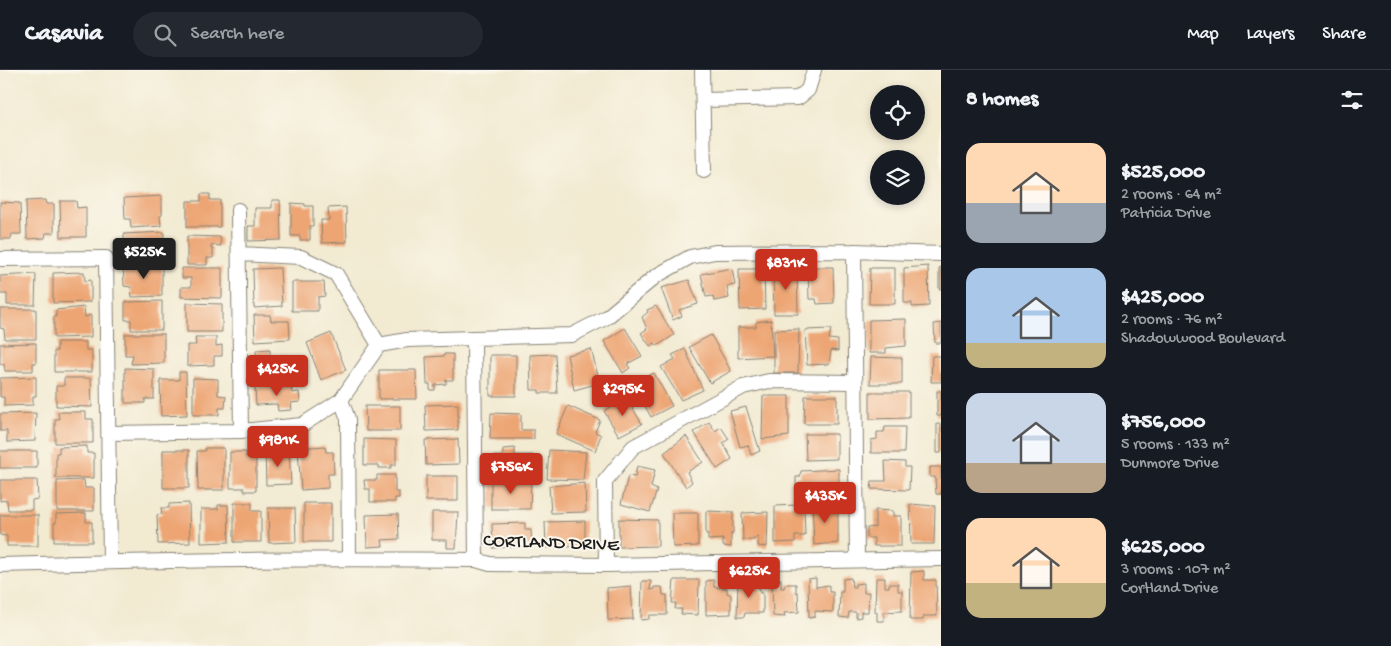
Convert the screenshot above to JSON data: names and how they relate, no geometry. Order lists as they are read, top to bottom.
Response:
{
  "streets": {
    "street": ["CORTLAND DRIVE"]
  },
  "page": {
    "header": "Casavia",
    "search": "Search here",
    "nav": ["Map", "Layers", "Share"],
    "heading": "8 homes",
    "list": [
      {
        "name": "$525,000",
        "note": "2 rooms · 64 m² · Patricia Drive"
      },
      {
        "name": "$425,000",
        "note": "2 rooms · 76 m² · Shadowwood Boulevard"
      },
      {
        "name": "$756,000",
        "note": "5 rooms · 133 m² · Dunmore Drive"
      },
      {
        "name": "$625,000",
        "note": "3 rooms · 107 m² · Cortland Drive"
      }
    ],
    "price": [
      "$525K",
      "$831K",
      "$425K",
      "$295K",
      "$981K",
      "$756K",
      "$435K",
      "$625K"
    ]
  }
}
